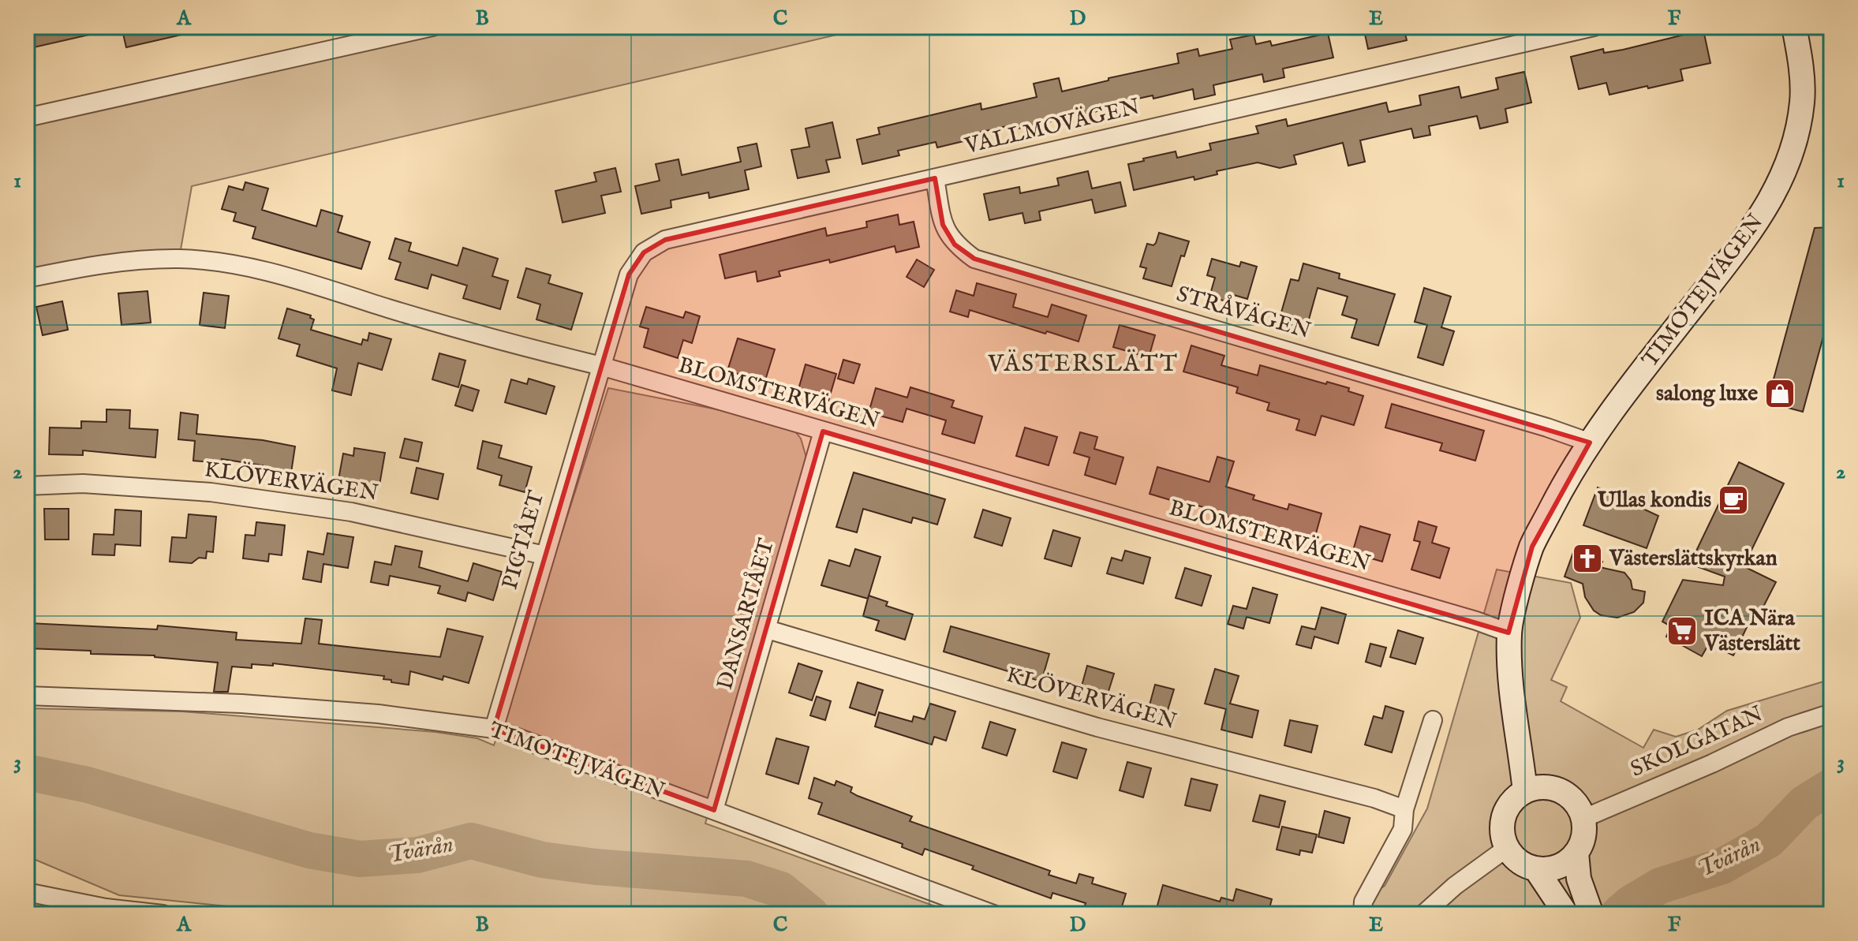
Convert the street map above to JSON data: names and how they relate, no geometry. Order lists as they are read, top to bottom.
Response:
{
  "streets": {
    "street": [
      "VALLMOVÄGEN",
      "TIMOTEJVÄGEN",
      "STRÅVÄGEN",
      "BLOMSTERVÄGEN",
      "KLÖVERVÄGEN",
      "PIGTÅET",
      "DANSARTÅET",
      "SKOLGATAN"
    ]
  },
  "crossings": [
    ["VALLMOVÄGEN", "STRÅVÄGEN"],
    ["VALLMOVÄGEN", "BLOMSTERVÄGEN"],
    ["VALLMOVÄGEN", "PIGTÅET"],
    ["TIMOTEJVÄGEN", "STRÅVÄGEN"],
    ["TIMOTEJVÄGEN", "BLOMSTERVÄGEN"],
    ["TIMOTEJVÄGEN", "PIGTÅET"],
    ["TIMOTEJVÄGEN", "DANSARTÅET"],
    ["TIMOTEJVÄGEN", "SKOLGATAN"],
    ["BLOMSTERVÄGEN", "PIGTÅET"],
    ["BLOMSTERVÄGEN", "DANSARTÅET"],
    ["KLÖVERVÄGEN", "PIGTÅET"],
    ["KLÖVERVÄGEN", "DANSARTÅET"]
  ],
  "districts": ["VÄSTERSLÄTT"],
  "water": ["Tvärån"],
  "places": {
    "shop": ["salong luxe"],
    "cafe": ["Ullas kondis"],
    "church": ["Västerslättskyrkan"],
    "supermarket": ["ICA Nära Västerslätt"]
  },
  "grid": {
    "columns": [
      "A",
      "B",
      "C",
      "D",
      "E",
      "F"
    ],
    "rows": ["1", "2", "3"]
  }
}
